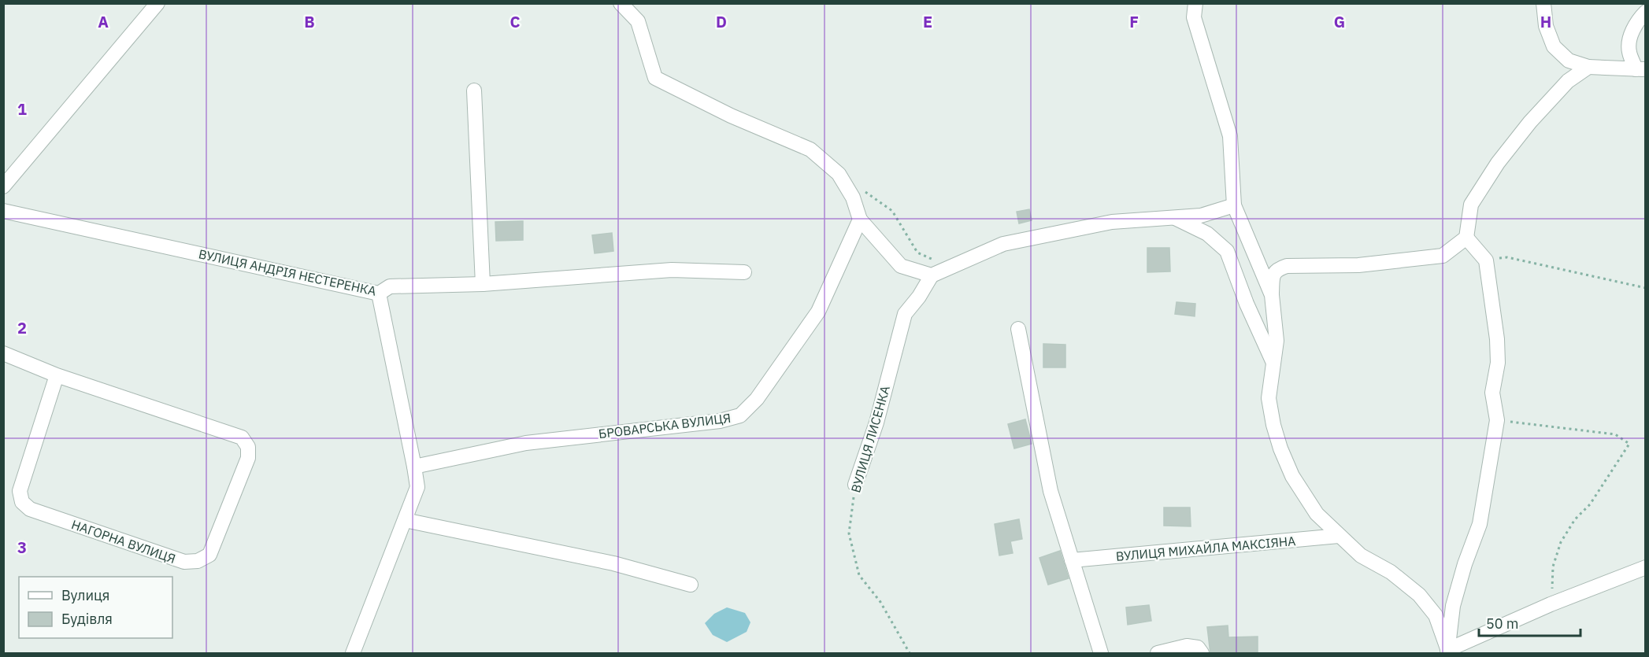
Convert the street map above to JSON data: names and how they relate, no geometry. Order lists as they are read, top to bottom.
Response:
{
  "streets": {
    "street": [
      "ВУЛИЦЯ АНДРІЯ НЕСТЕРЕНКА",
      "БРОВАРСЬКА ВУЛИЦЯ",
      "ВУЛИЦЯ ЛИСЕНКА",
      "НАГОРНА ВУЛИЦЯ",
      "ВУЛИЦЯ МИХАЙЛА МАКСІЯНА"
    ]
  },
  "legend": ["Вулиця", "Будівля"],
  "scale_bar": "50 m",
  "grid": {
    "columns": [
      "A",
      "B",
      "C",
      "D",
      "E",
      "F",
      "G",
      "H"
    ],
    "rows": ["1", "2", "3"]
  }
}
